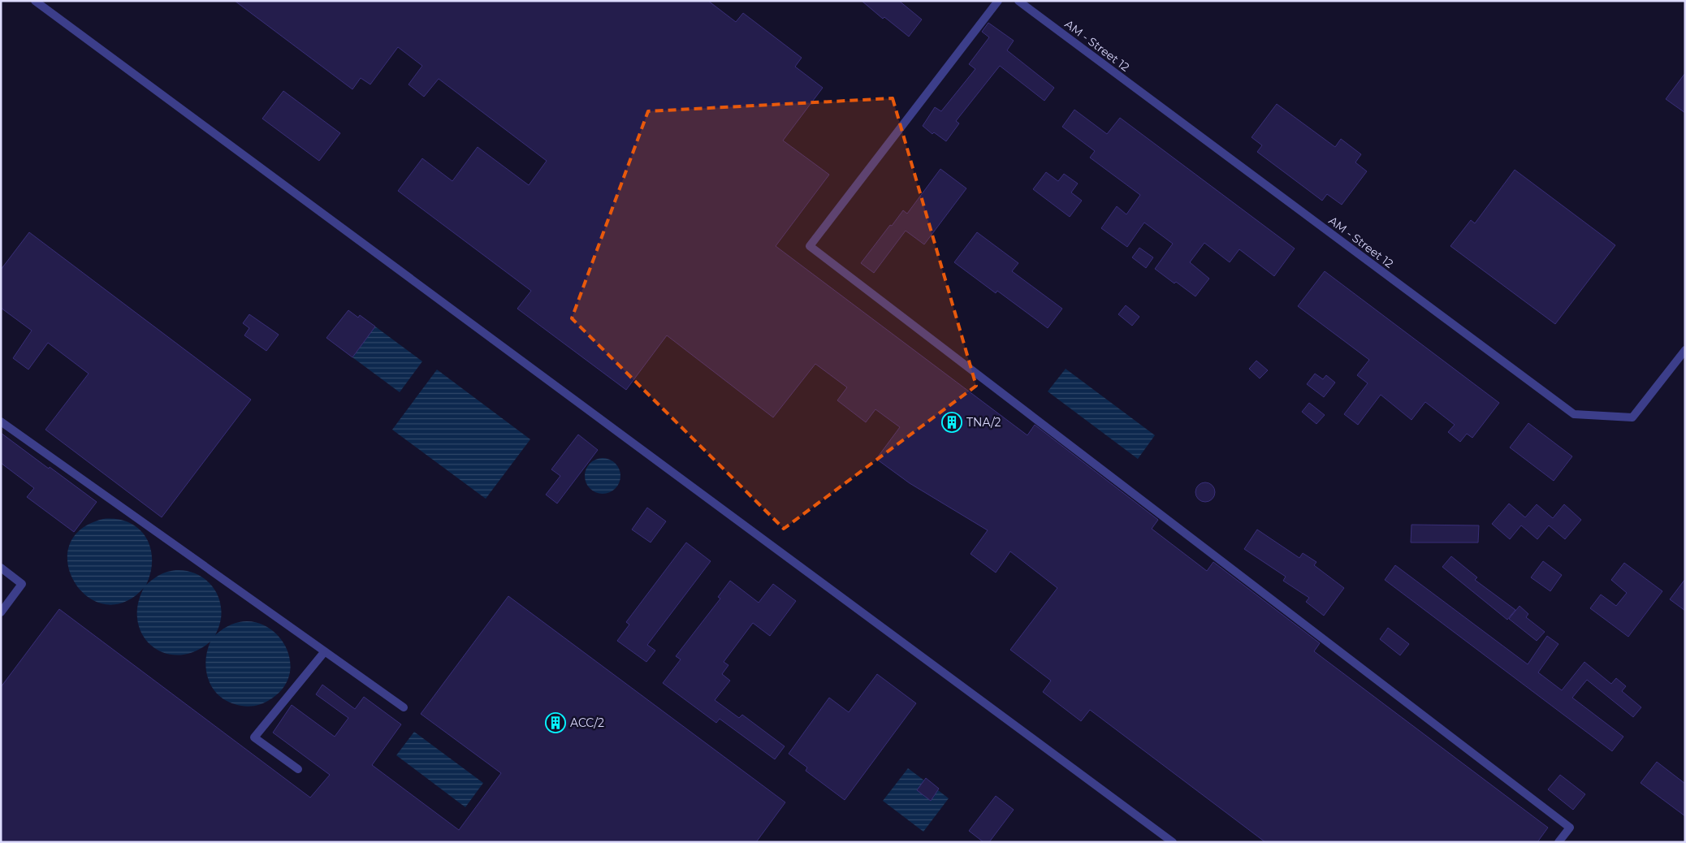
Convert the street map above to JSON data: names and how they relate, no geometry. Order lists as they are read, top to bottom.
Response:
{
  "streets": {
    "lane": ["AM - Street 12"]
  },
  "places": {
    "building": ["TNA/2", "ACC/2"]
  }
}
